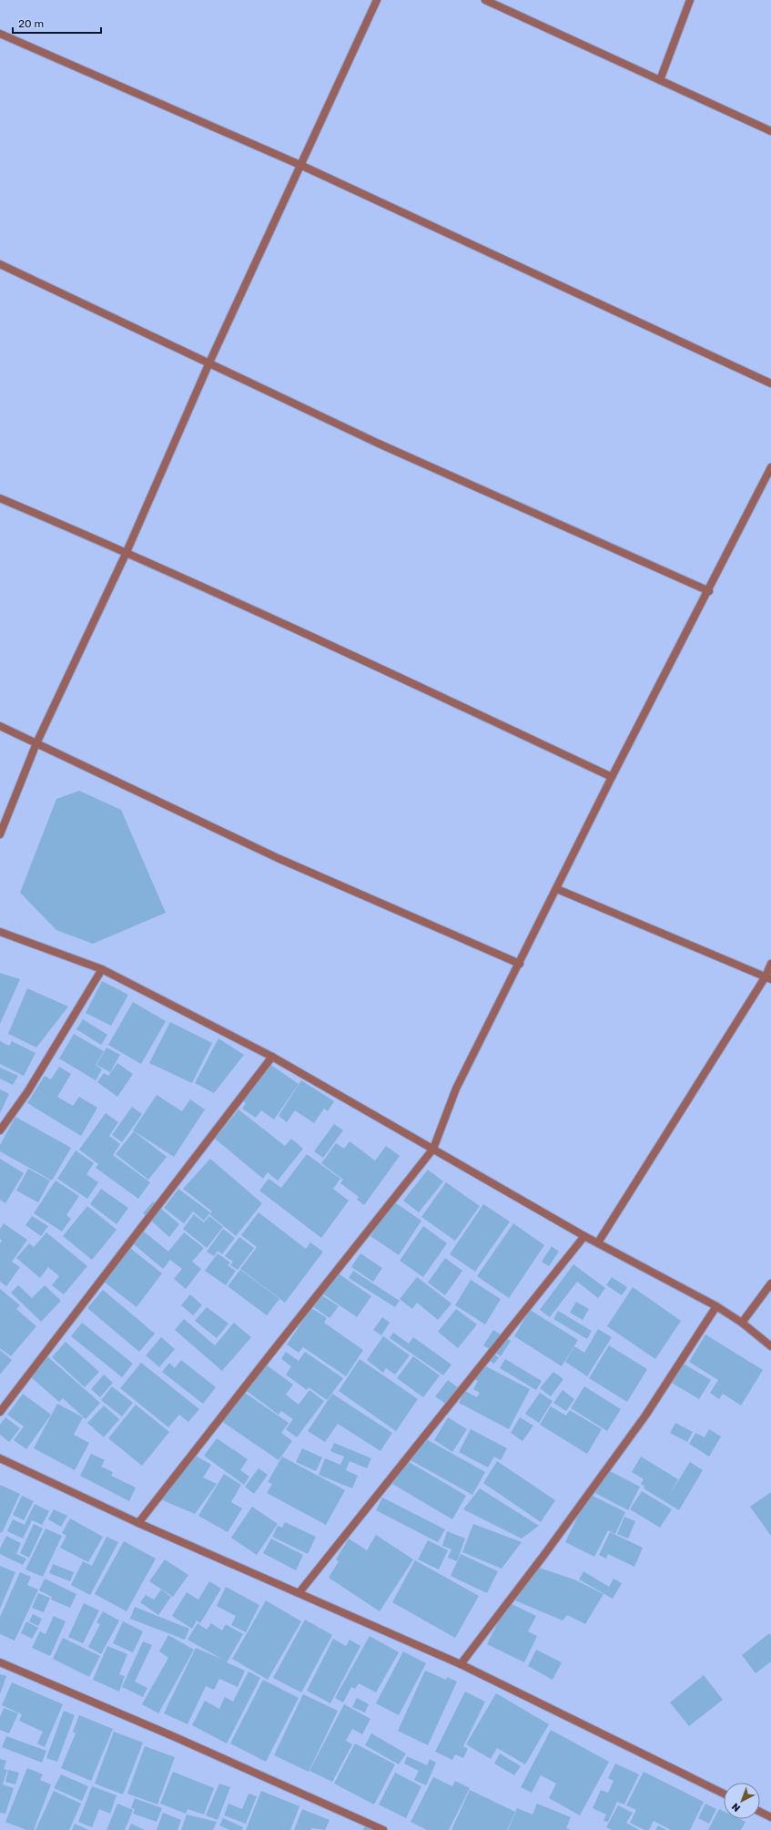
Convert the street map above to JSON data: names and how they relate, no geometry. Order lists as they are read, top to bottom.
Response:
{
  "scale_bar": "20 m",
  "north": "bottom left"
}
